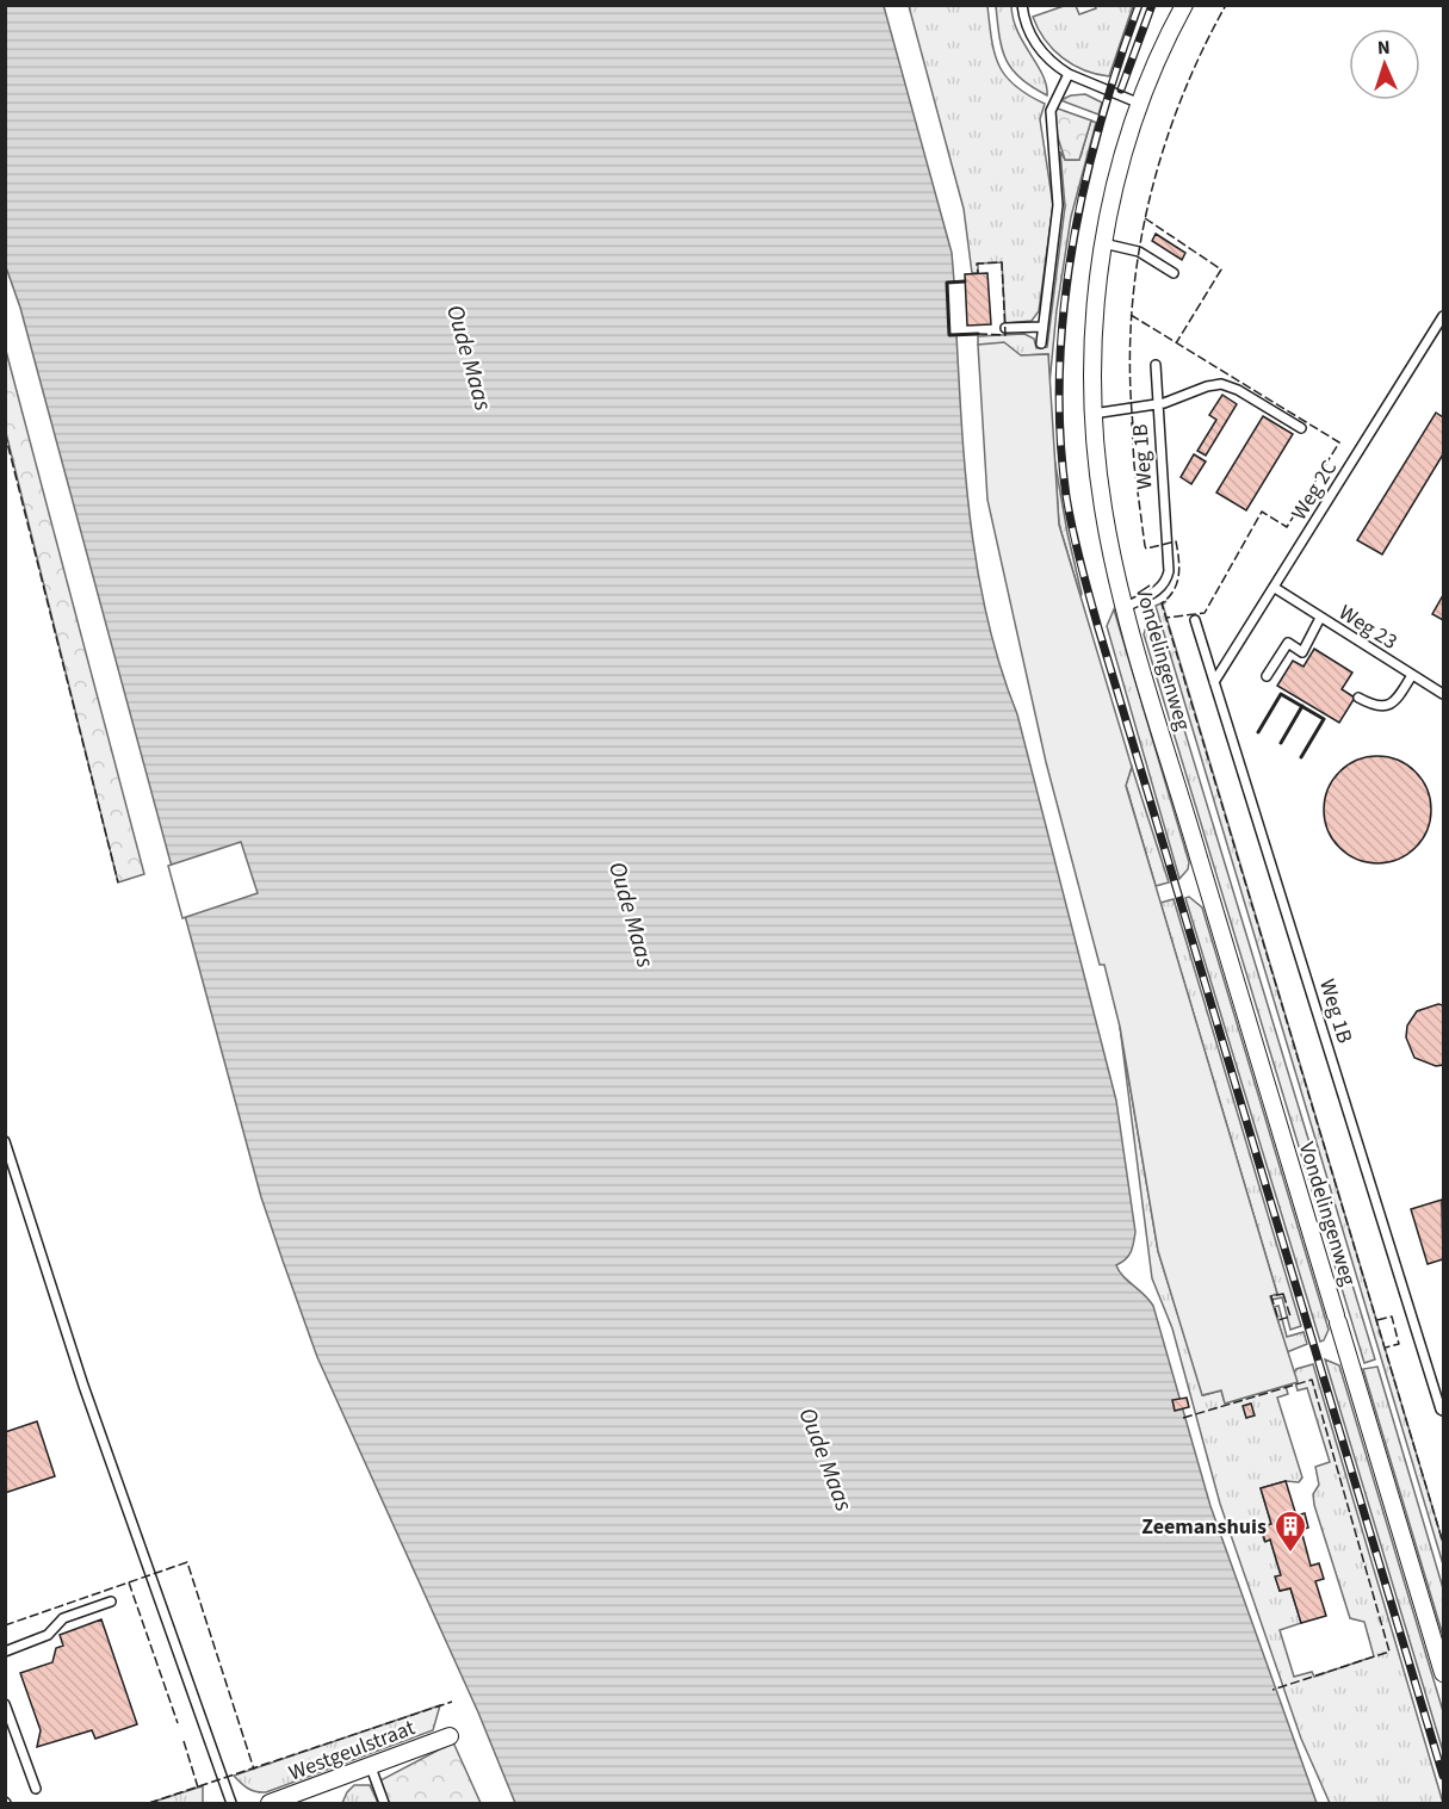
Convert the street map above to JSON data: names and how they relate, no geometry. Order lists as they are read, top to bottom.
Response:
{
  "streets": {
    "street": ["Vondelingenweg", "Westgeulstraat"],
    "lane": ["Weg 1B", "Weg 2C", "Weg 23"]
  },
  "crossings": [
    ["Weg 1B", "Weg 2C"],
    ["Weg 1B", "Vondelingenweg"],
    ["Weg 2C", "Weg 23"]
  ],
  "water": ["Oude Maas"],
  "places": {
    "building": ["Zeemanshuis"]
  },
  "north": "top"
}
